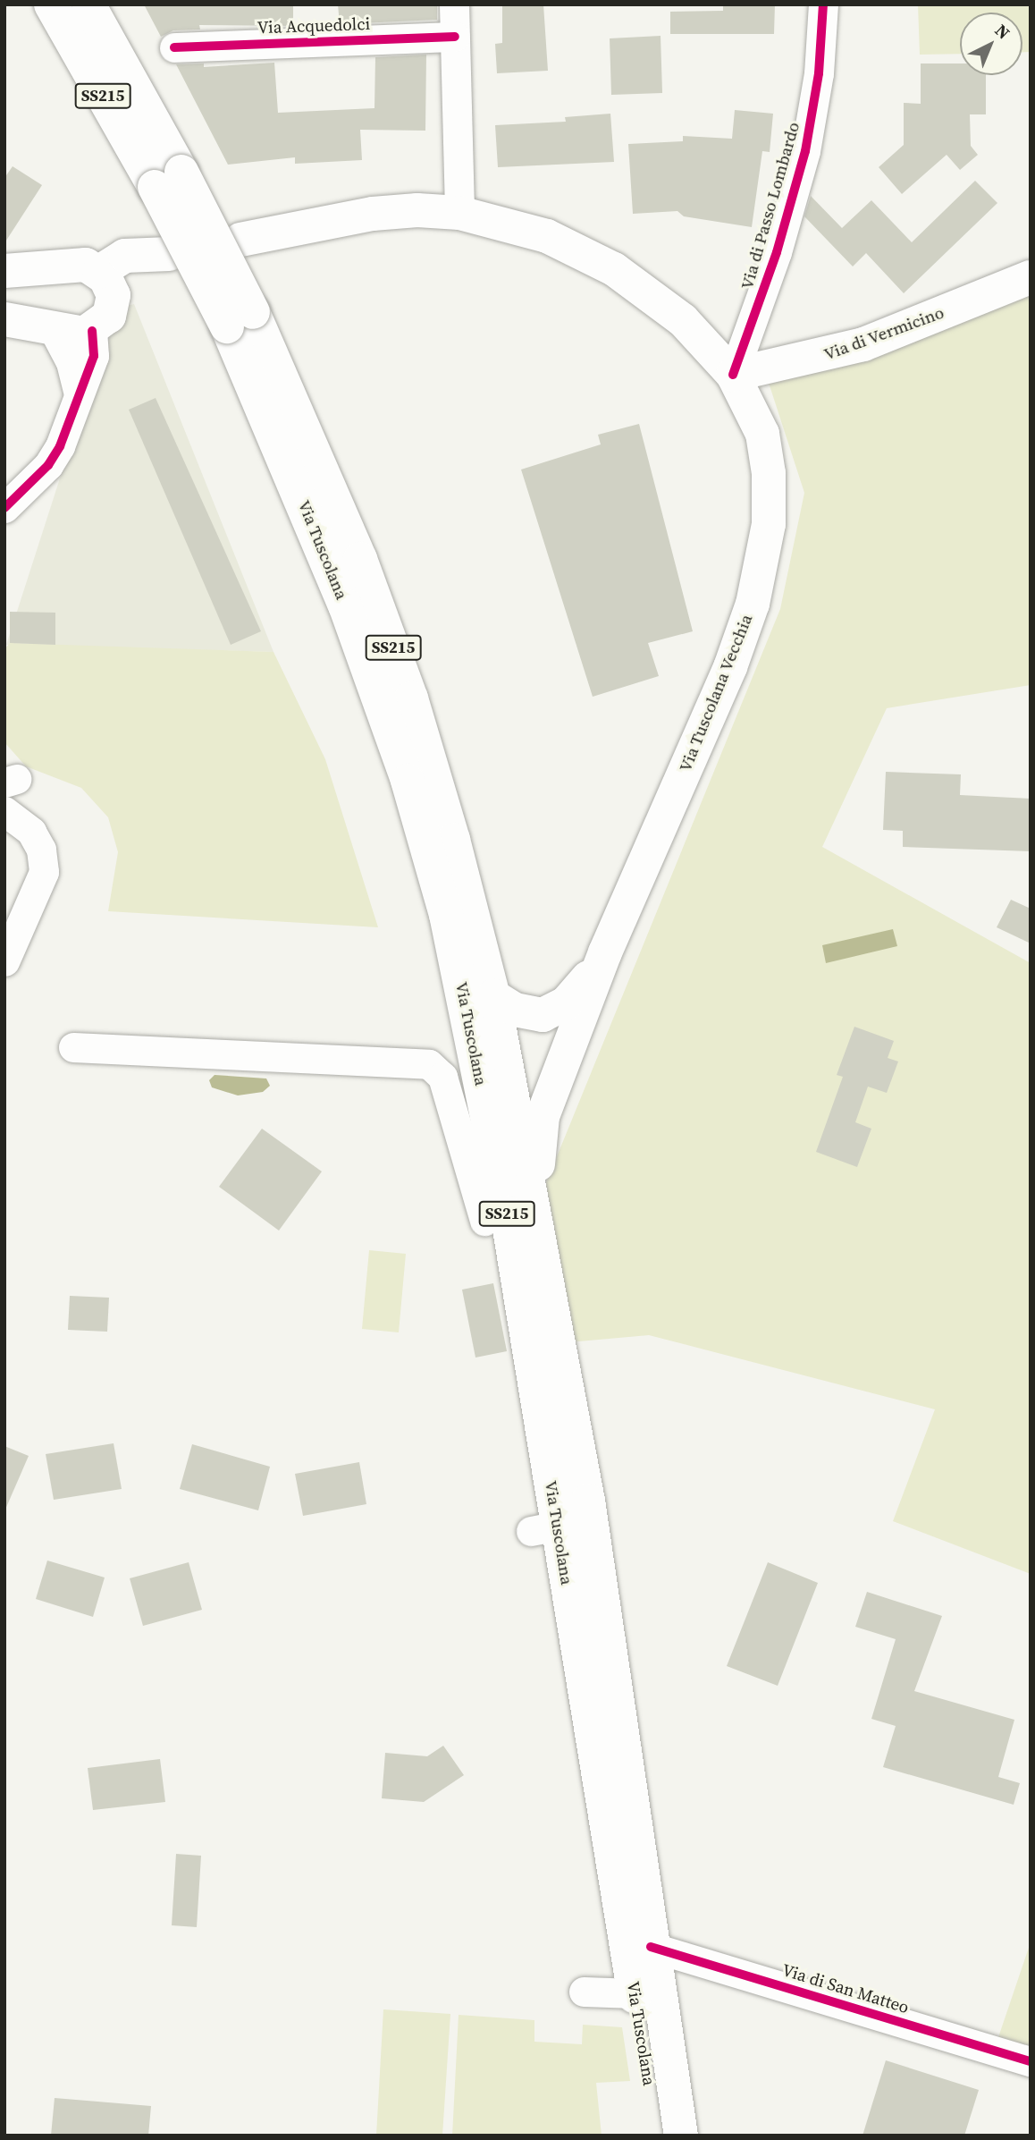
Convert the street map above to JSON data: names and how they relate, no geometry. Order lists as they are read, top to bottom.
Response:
{
  "streets": {
    "main road": [
      "SS215",
      "Via di Vermicino",
      "Via Tuscolana",
      "Via Tuscolana Vecchia"
    ],
    "street": ["Via Acquedolci", "Via di Passo Lombardo", "Via di San Matteo"]
  },
  "crossings": [
    ["Via di Passo Lombardo", "Via di Vermicino"],
    ["Via di Passo Lombardo", "Via Tuscolana Vecchia"],
    ["Via di Vermicino", "Via Tuscolana Vecchia"],
    ["Via Tuscolana", "Via di San Matteo"]
  ],
  "north": "top right"
}
